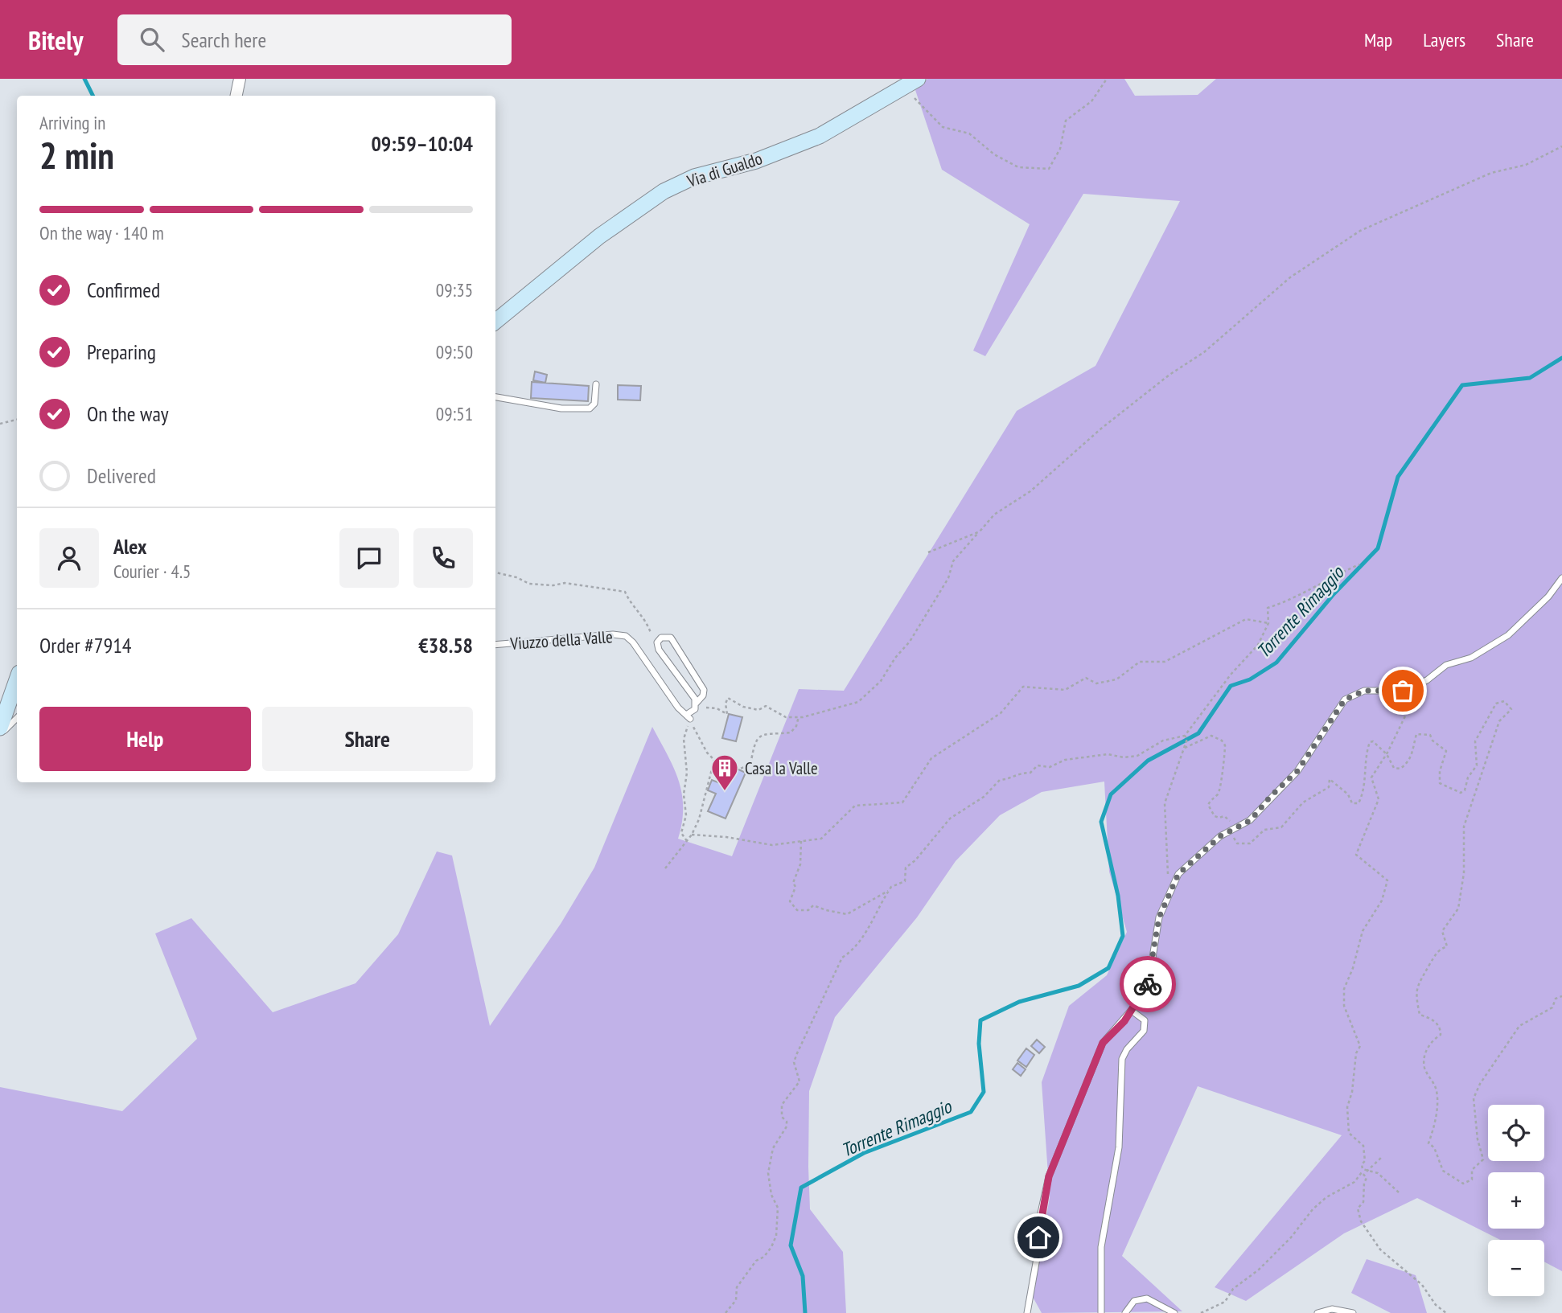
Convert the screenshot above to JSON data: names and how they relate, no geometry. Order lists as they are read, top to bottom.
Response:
{
  "streets": {
    "street": ["Via di Gualdo"],
    "lane": ["Viuzzo della Valle"]
  },
  "water": ["Torrente Rimaggio"],
  "places": {
    "building": ["Casa la Valle"]
  },
  "page": {
    "header": "Bitely",
    "search": "Search here",
    "nav": ["Map", "Layers", "Share"],
    "heading": ["2 min", "Arriving in", "09:59–10:04"],
    "panel": [
      "Alex",
      "Courier · 4.5",
      "Order #7914",
      "€38.58"
    ],
    "bar": "On the way · 140 m",
    "list": [
      ["Confirmed", "09:35"],
      ["Preparing", "09:50"],
      ["On the way", "09:51"],
      "Delivered"
    ],
    "buttons": ["Help", "Share"],
    "map_buttons": ["+", "−"]
  }
}
